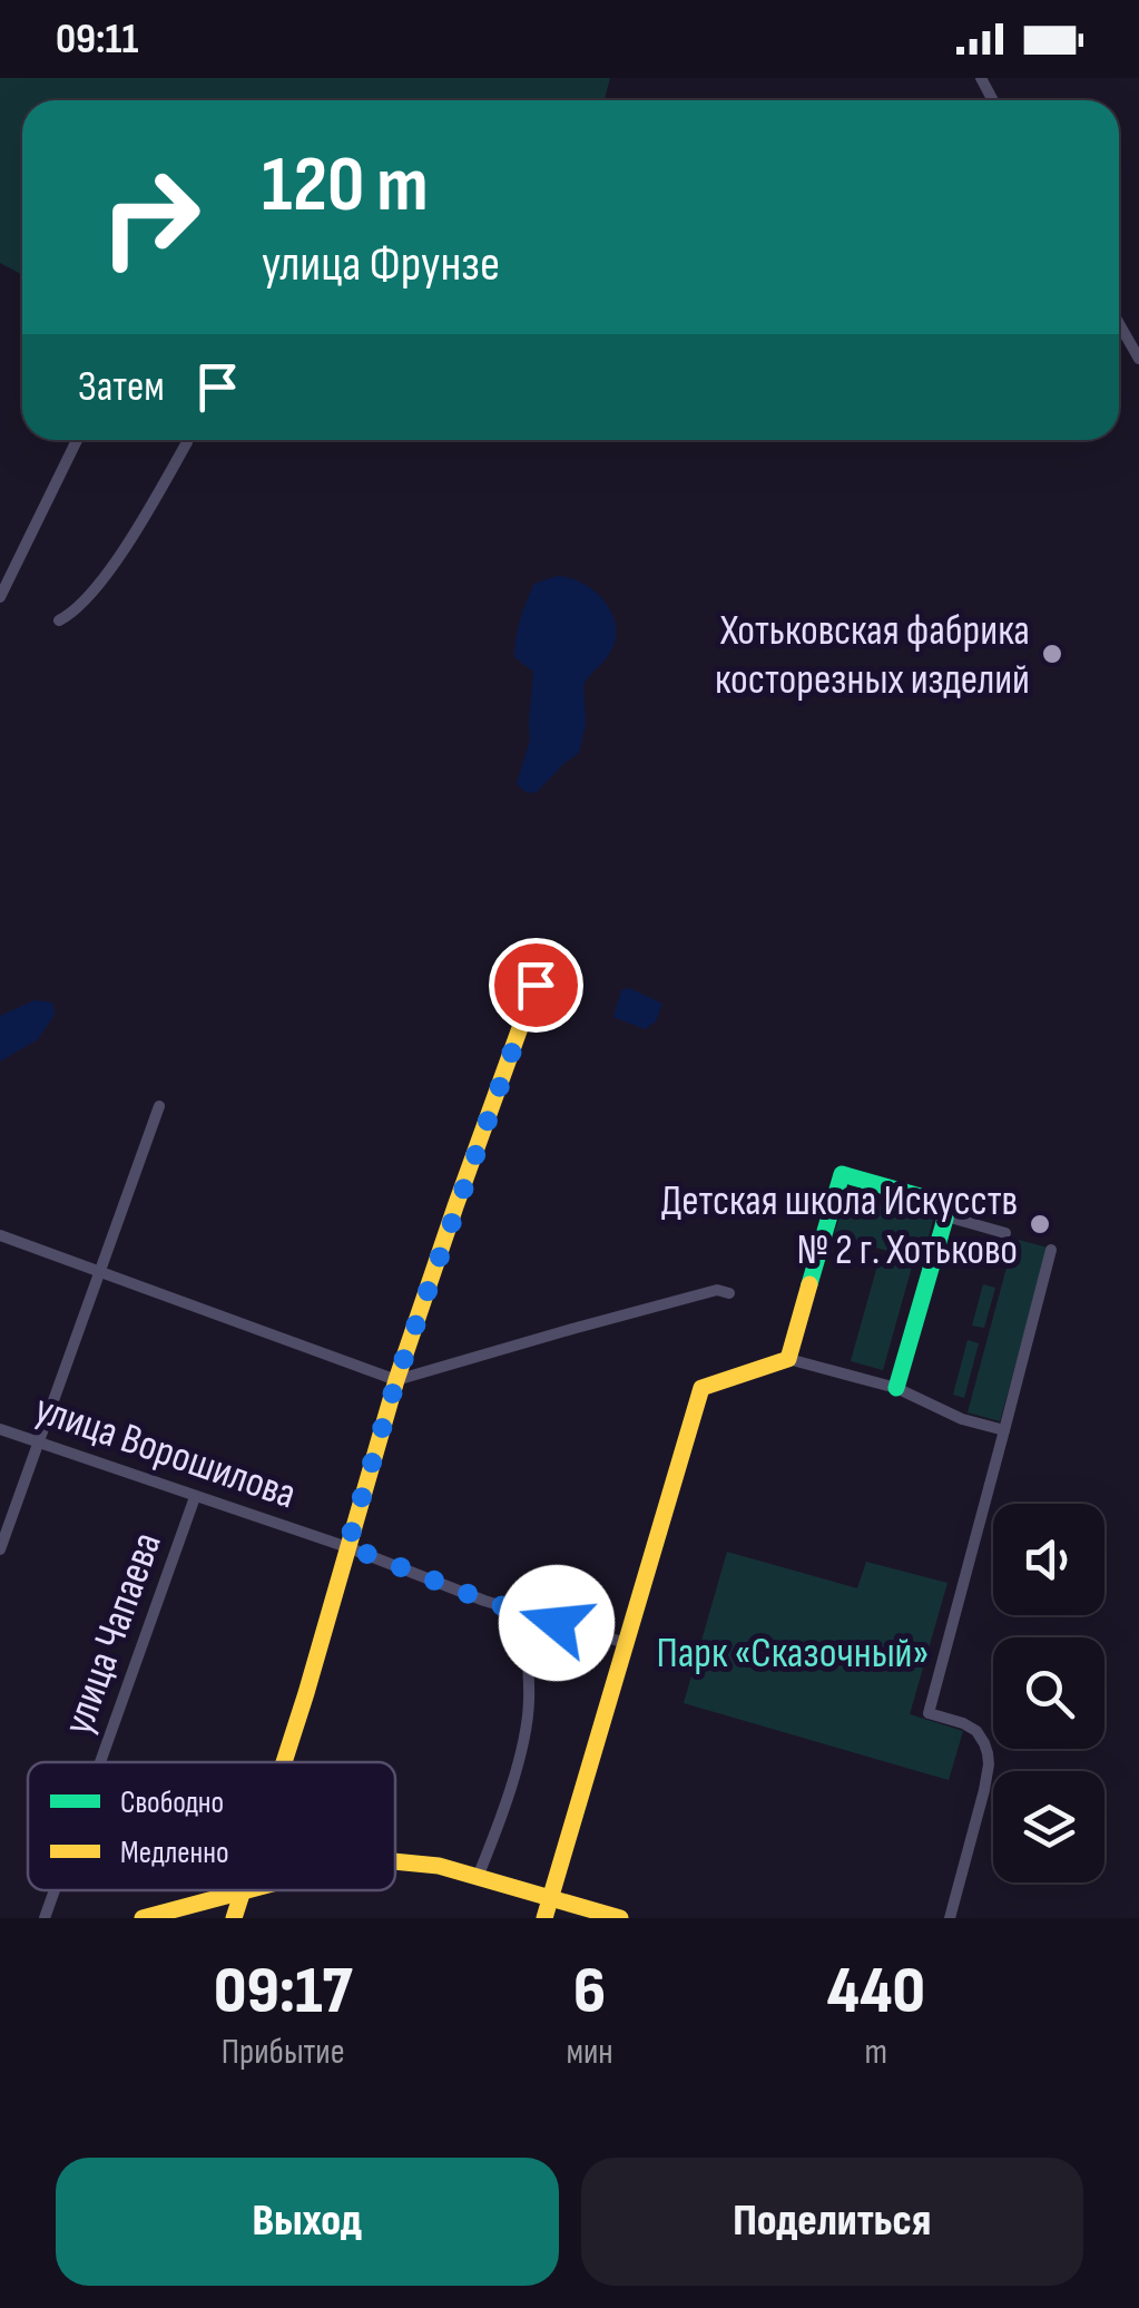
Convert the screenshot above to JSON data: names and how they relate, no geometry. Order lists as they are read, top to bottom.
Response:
{
  "streets": {
    "street": ["улица Ворошилова", "улица Чапаева"]
  },
  "crossings": [
    ["улица Ворошилова", "улица Чапаева"]
  ],
  "parks": ["Парк «Сказочный»"],
  "places": ["Хотьковская фабрика косторезных изделий", "Детская школа Искусств № 2 г. Хотьково"],
  "legend": ["Свободно", "Медленно"],
  "page": {
    "status": "09:11",
    "turn": ["120 m", "улица Фрунзе"],
    "then": "Затем",
    "eta": [
      "09:17",
      "Прибытие",
      "6",
      "мин",
      "440",
      "m"
    ],
    "buttons": ["Выход", "Поделиться"]
  }
}
